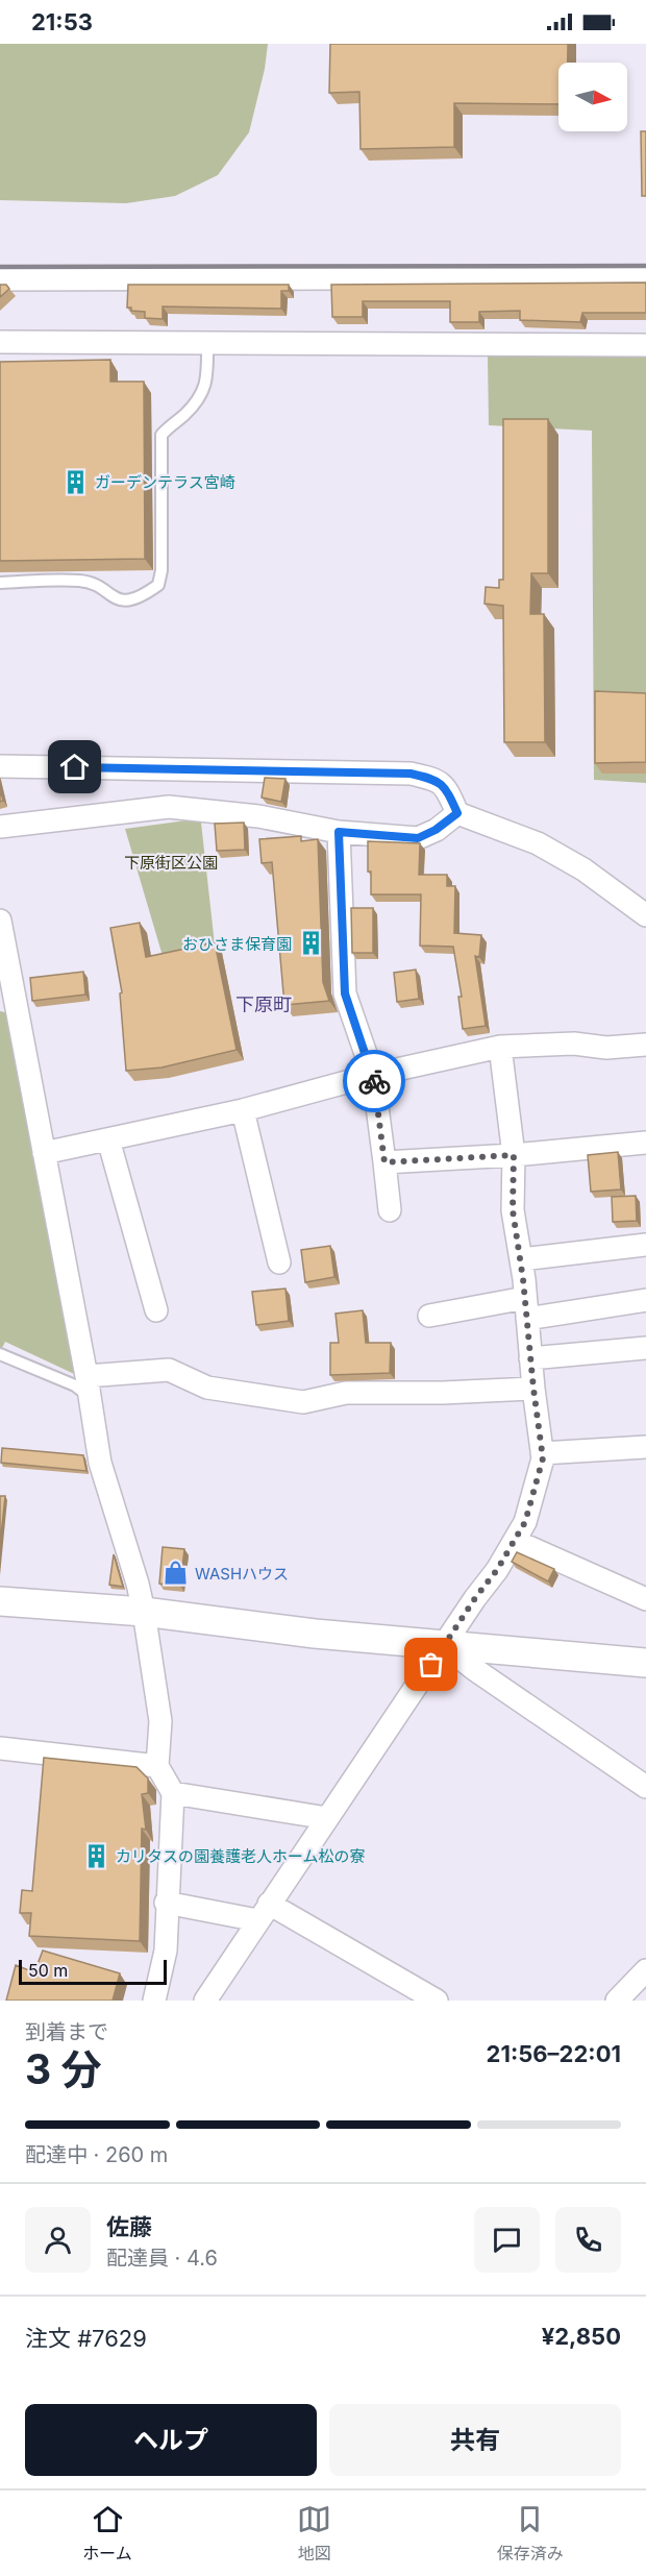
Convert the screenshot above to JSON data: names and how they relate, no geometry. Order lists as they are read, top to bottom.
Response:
{
  "districts": ["下原町"],
  "parks": ["下原街区公園"],
  "places": {
    "building": ["ガーデンテラス宮崎", "おひさま保育園", "カリタスの園養護老人ホーム松の寮"],
    "shop": ["WASHハウス"]
  },
  "scale_bar": "50 m",
  "north": "right",
  "page": {
    "status": "21:53",
    "scale": "50 m",
    "heading": ["3 分", "到着まで", "21:56–22:01"],
    "panel": [
      "佐藤",
      "配達員 · 4.6",
      "注文 #7629",
      "¥2,850"
    ],
    "bar": "配達中 · 260 m",
    "buttons": ["ヘルプ", "共有"],
    "tabs": ["ホーム", "地図", "保存済み"]
  }
}
